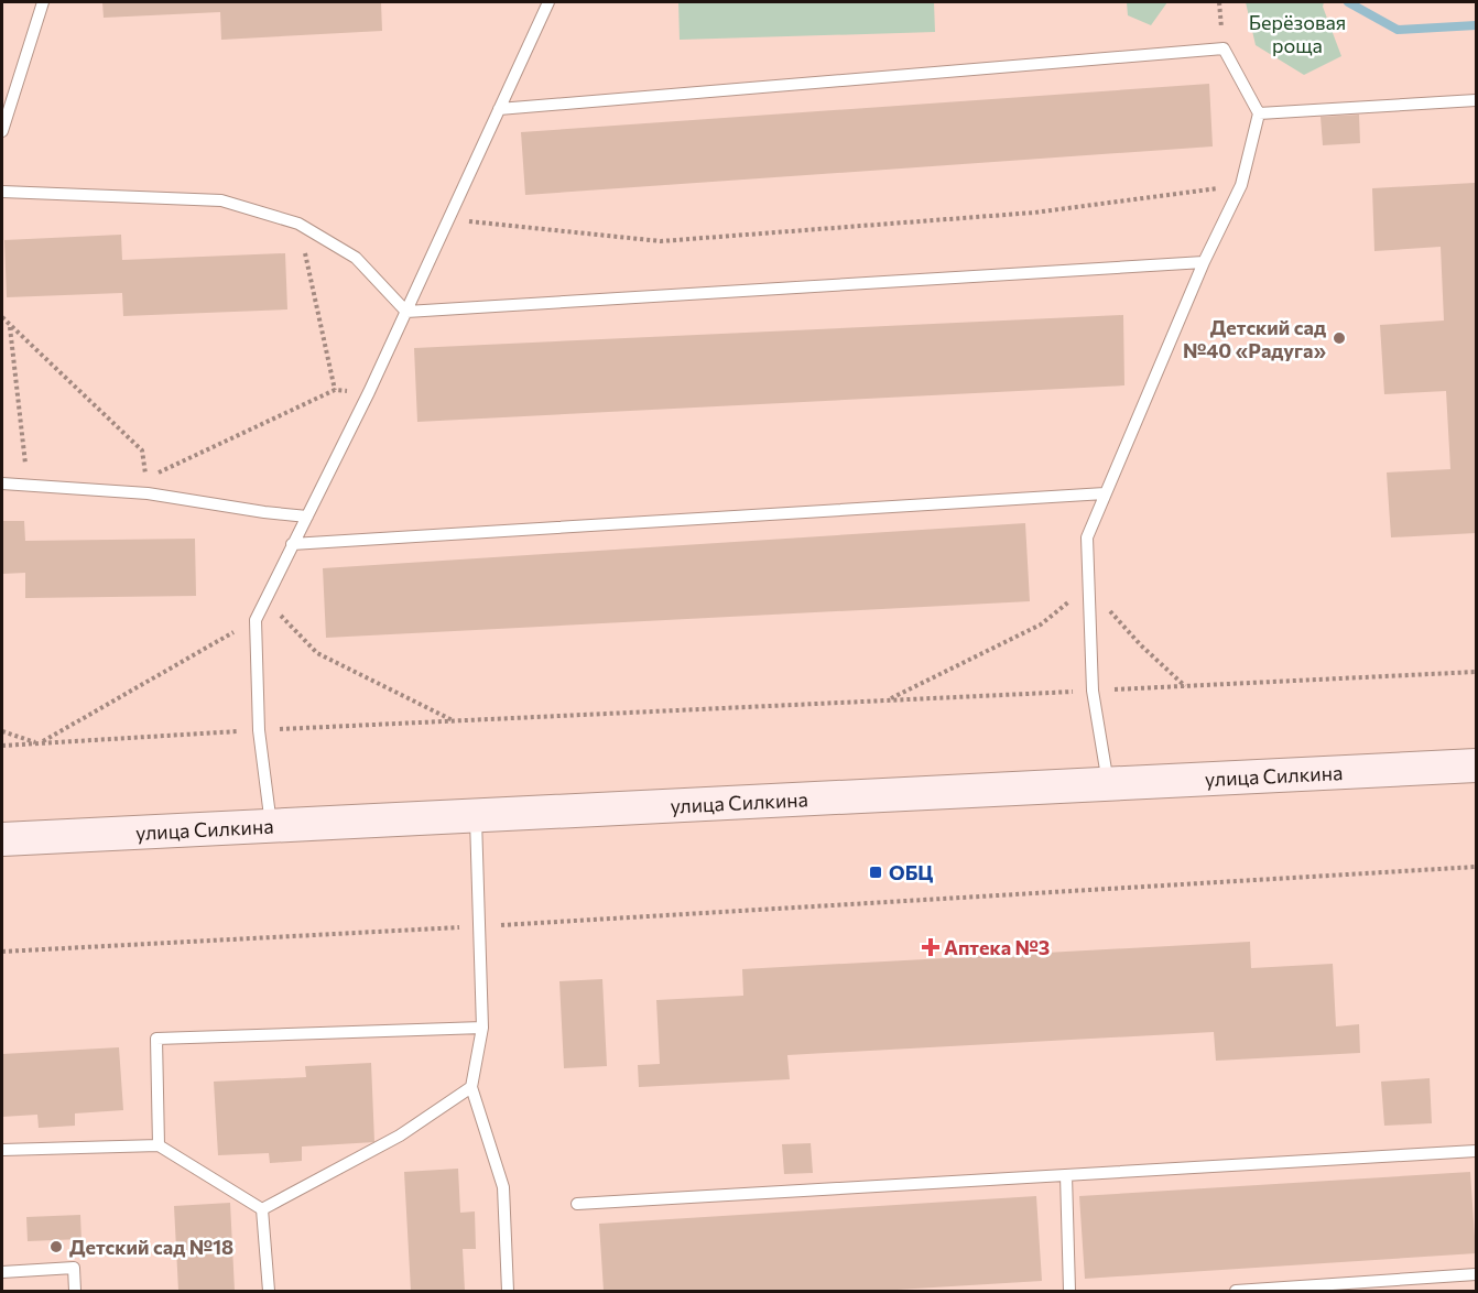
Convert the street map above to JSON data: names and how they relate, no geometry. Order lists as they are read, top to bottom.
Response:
{
  "streets": {
    "main road": ["улица Силкина"]
  },
  "parks": ["Берёзовая роща"],
  "places": {
    "other": ["Детский сад №40 «Радуга»", "Детский сад №18"],
    "transit": ["ОБЦ"],
    "health": ["Аптека №3"]
  }
}
